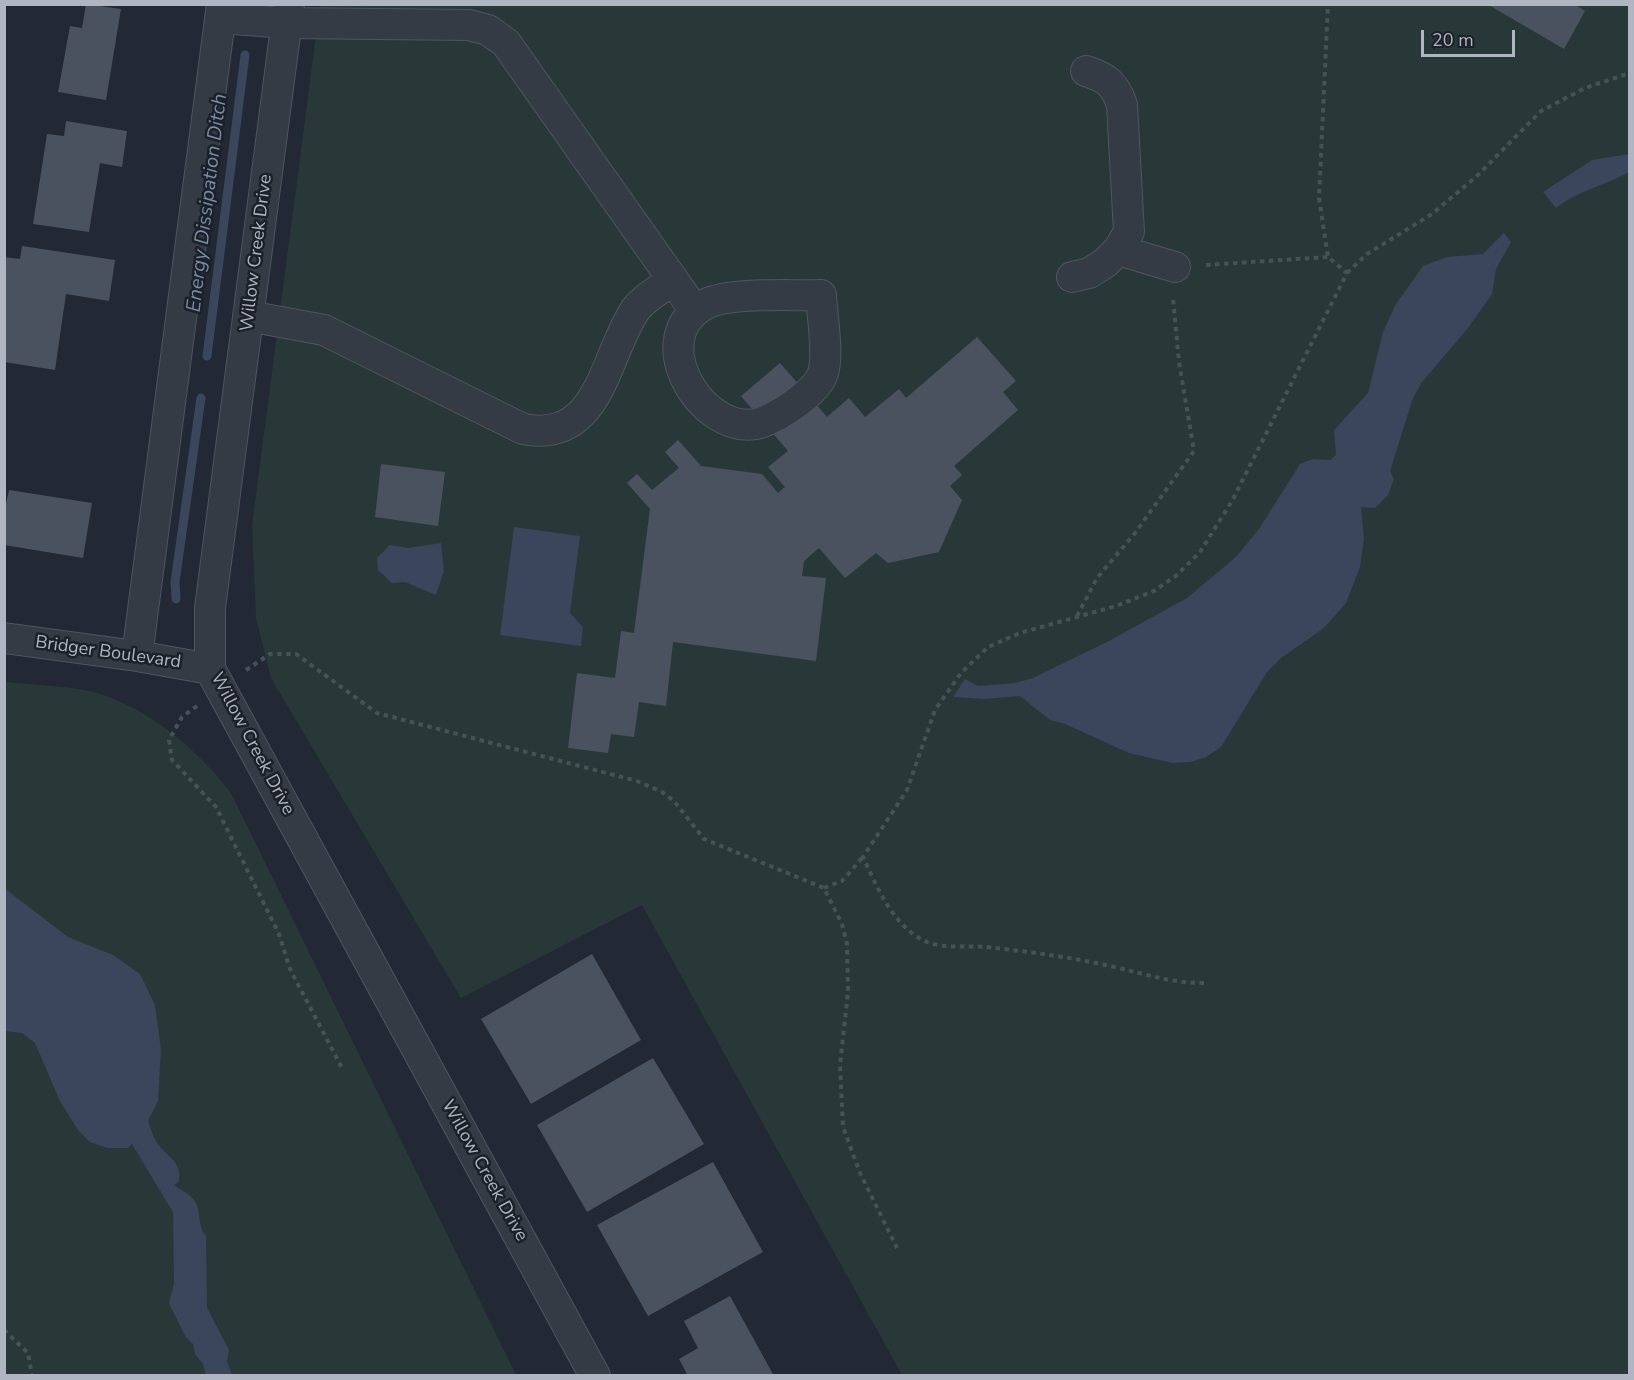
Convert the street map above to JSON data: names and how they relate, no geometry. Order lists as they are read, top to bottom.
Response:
{
  "streets": {
    "street": ["Willow Creek Drive", "Bridger Boulevard"]
  },
  "crossings": [
    ["Willow Creek Drive", "Bridger Boulevard"]
  ],
  "water": ["Energy Dissipation Ditch"],
  "scale_bar": "20 m"
}
